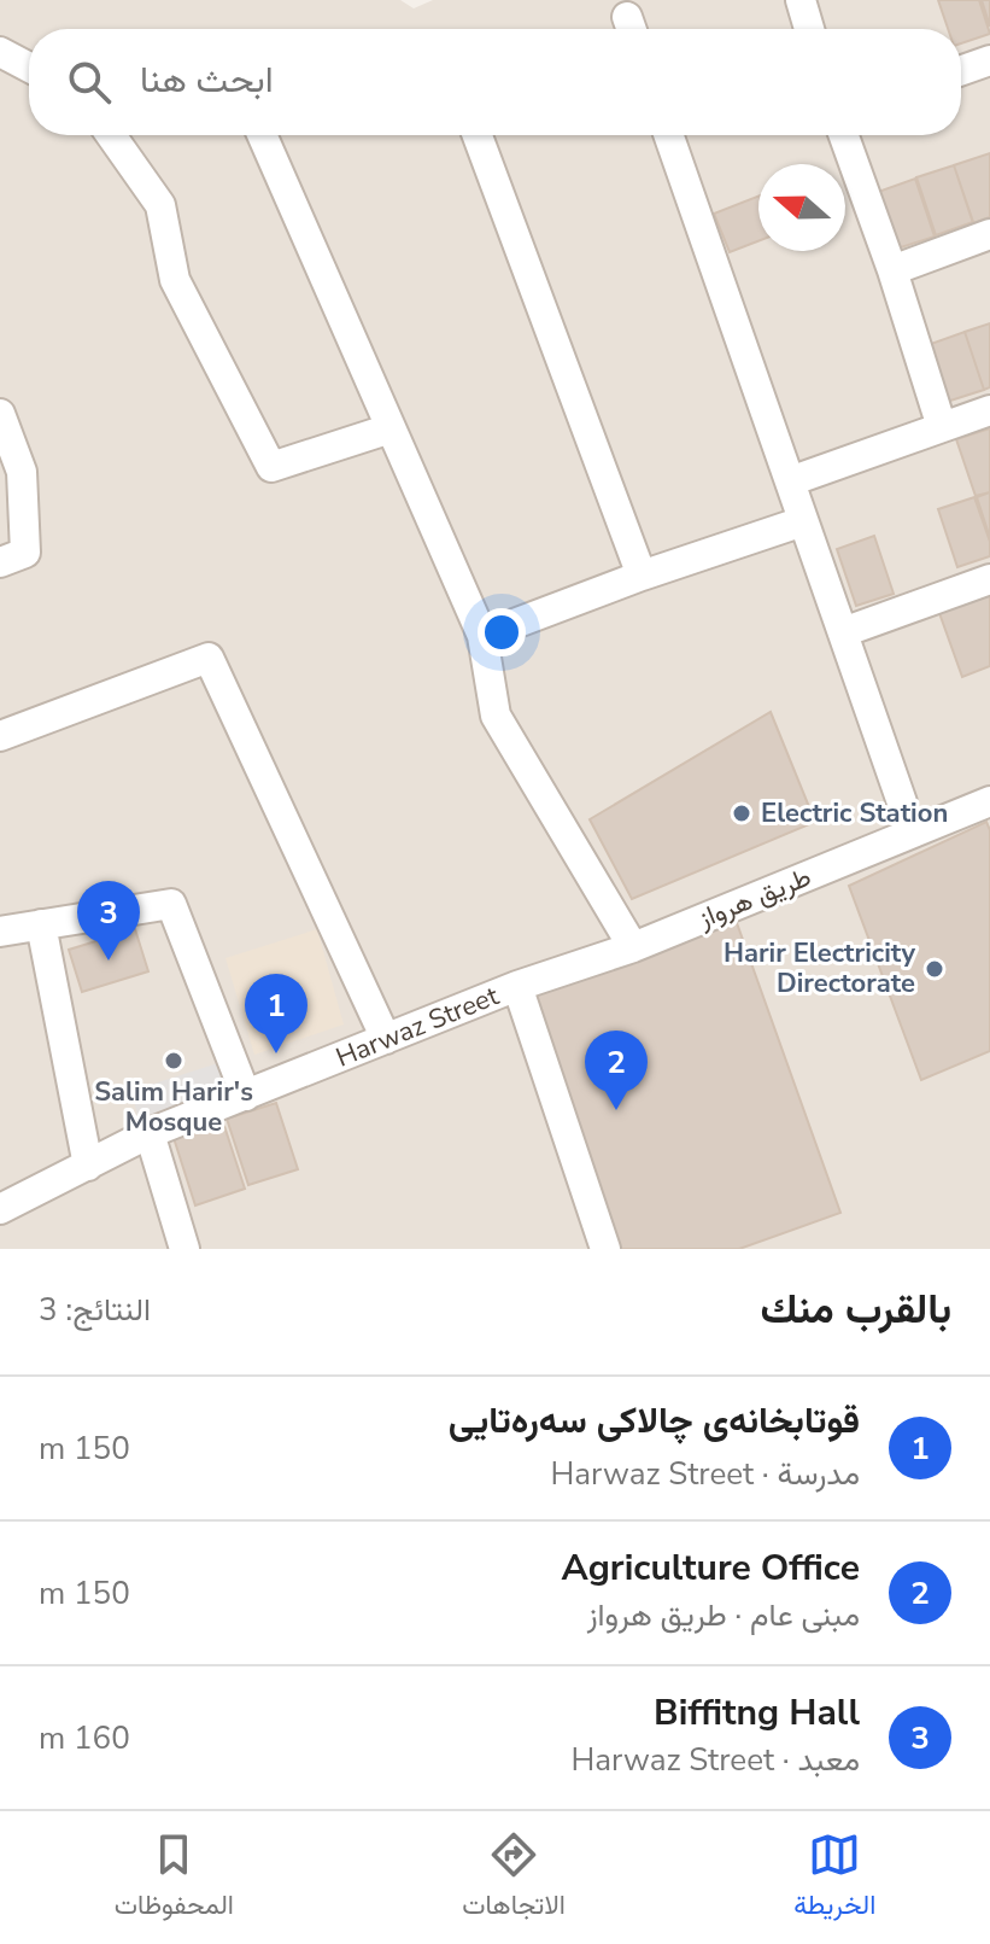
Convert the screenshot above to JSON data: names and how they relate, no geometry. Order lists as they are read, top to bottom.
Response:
{
  "streets": {
    "street": ["طريق هرواز", "Harwaz Street"]
  },
  "crossings": [
    ["طريق هرواز", "Harwaz Street"]
  ],
  "places": ["Electric Station", "Harir Electricity Directorate", "Salim Harir's Mosque"],
  "north": "left",
  "page": {
    "search": "ابحث هنا",
    "pins": ["3", "1", "2"],
    "heading": ["بالقرب منك", "النتائج: 3"],
    "list": [
      {
        "mark": "1",
        "name": "قوتابخانەی چالاکی سەرەتایی",
        "note": "مدرسة · Harwaz Street",
        "value": "150 m"
      },
      {
        "mark": "2",
        "name": "Agriculture Office",
        "note": "مبنى عام · طريق هرواز",
        "value": "150 m"
      },
      {
        "mark": "3",
        "name": "Biffitng Hall",
        "note": "معبد · Harwaz Street",
        "value": "160 m"
      }
    ],
    "nav": ["الخريطة", "الاتجاهات", "المحفوظات"]
  }
}
